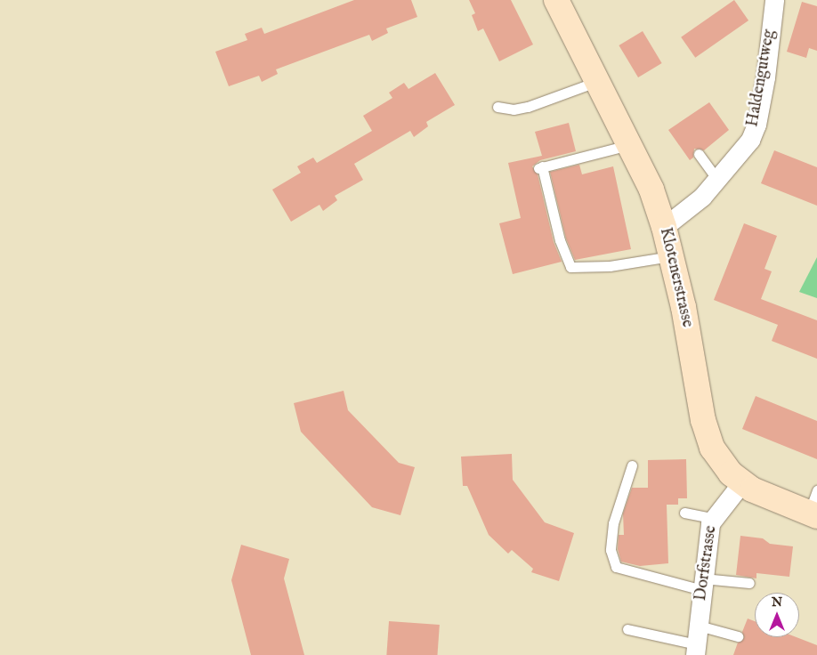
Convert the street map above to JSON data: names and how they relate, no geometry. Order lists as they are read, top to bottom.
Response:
{
  "streets": {
    "street": ["Haldengutweg", "Klotenerstrasse", "Dorfstrasse"]
  },
  "crossings": [
    ["Haldengutweg", "Klotenerstrasse"],
    ["Klotenerstrasse", "Dorfstrasse"]
  ],
  "north": "top"
}
